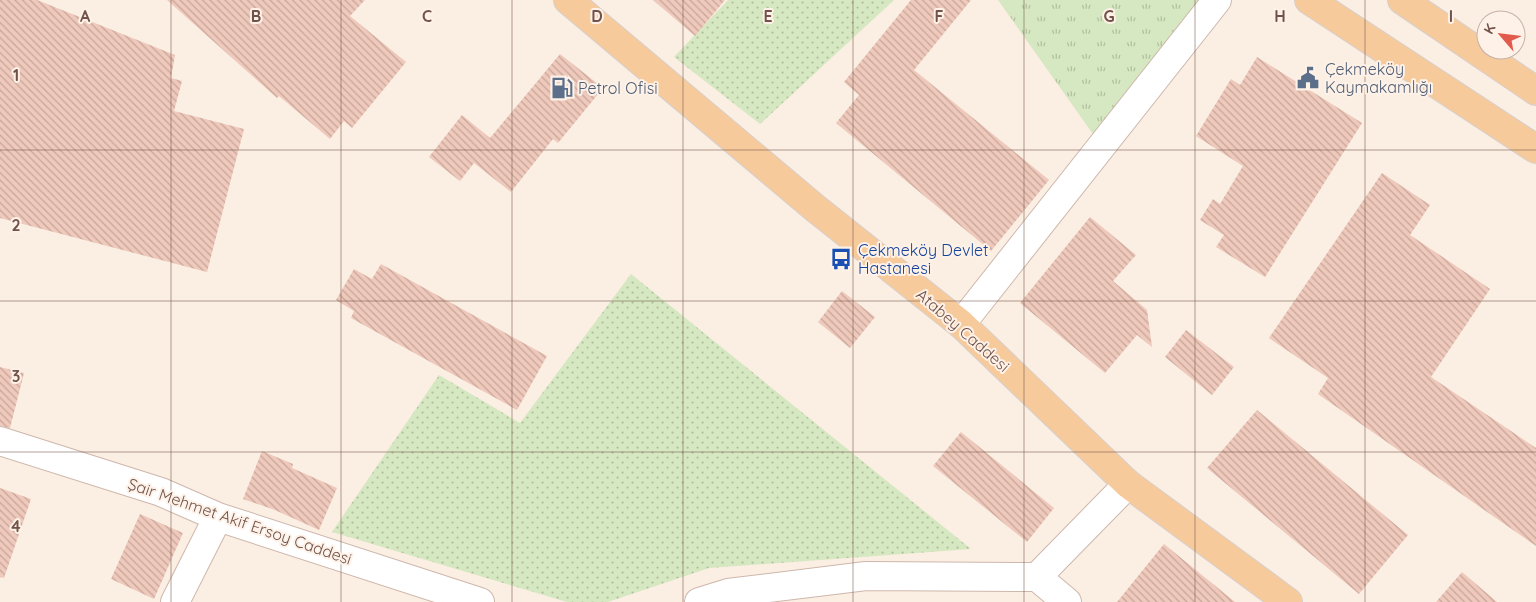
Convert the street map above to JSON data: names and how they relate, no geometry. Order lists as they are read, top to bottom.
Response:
{
  "streets": {
    "main road": ["Atabey Caddesi"],
    "street": ["Şair Mehmet Akif Ersoy Caddesi"]
  },
  "places": {
    "public building": ["Çekmeköy Kaymakamlığı"],
    "fuel station": ["Petrol Ofisi"],
    "bus stop": ["Çekmeköy Devlet Hastanesi"]
  },
  "north": "top left",
  "grid": {
    "columns": [
      "A",
      "B",
      "C",
      "D",
      "E",
      "F",
      "G",
      "H",
      "I"
    ],
    "rows": [
      "1",
      "2",
      "3",
      "4"
    ]
  }
}
